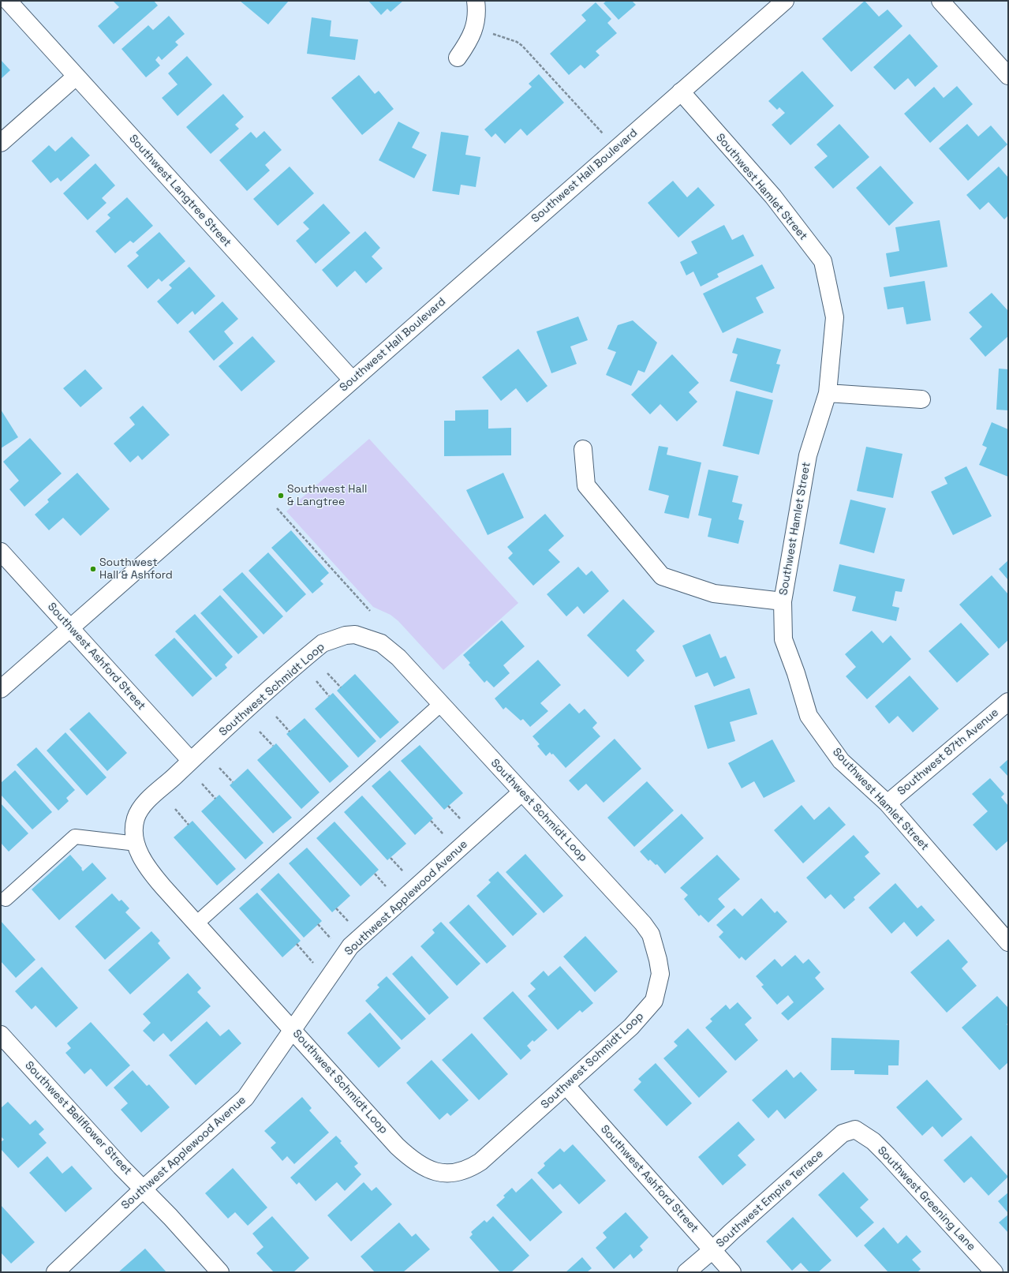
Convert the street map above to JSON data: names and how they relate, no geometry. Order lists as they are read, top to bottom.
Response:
{
  "streets": {
    "street": [
      "Southwest Hall Boulevard",
      "Southwest Hamlet Street",
      "Southwest Langtree Street",
      "Southwest Ashford Street",
      "Southwest Schmidt Loop",
      "Southwest 87th Avenue",
      "Southwest Applewood Avenue",
      "Southwest Bellflower Street",
      "Southwest Empire Terrace",
      "Southwest Greening Lane"
    ]
  },
  "crossings": [
    ["Southwest Hall Boulevard", "Southwest Hamlet Street"],
    ["Southwest Hall Boulevard", "Southwest Langtree Street"],
    ["Southwest Hall Boulevard", "Southwest Ashford Street"],
    ["Southwest Hamlet Street", "Southwest 87th Avenue"],
    ["Southwest Ashford Street", "Southwest Schmidt Loop"],
    ["Southwest Ashford Street", "Southwest Empire Terrace"],
    ["Southwest Schmidt Loop", "Southwest Applewood Avenue"],
    ["Southwest Applewood Avenue", "Southwest Bellflower Street"],
    ["Southwest Empire Terrace", "Southwest Greening Lane"]
  ],
  "places": ["Southwest Hall & Langtree", "Southwest Hall & Ashford"]
}
